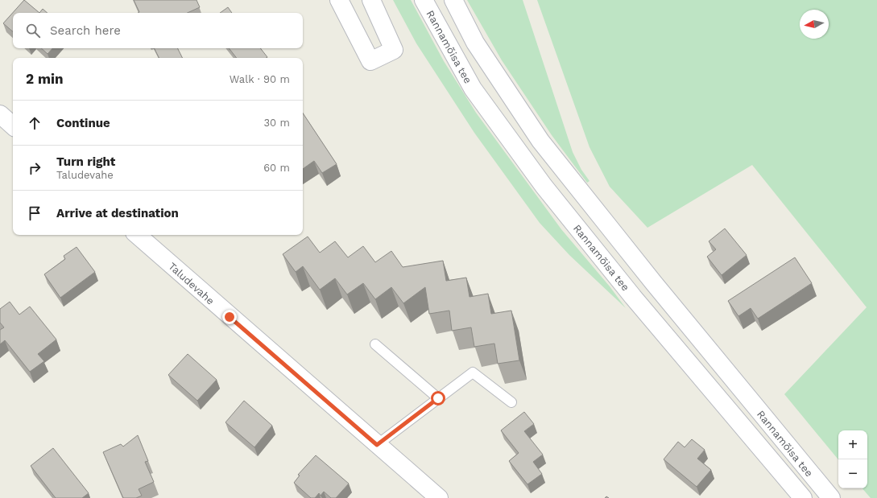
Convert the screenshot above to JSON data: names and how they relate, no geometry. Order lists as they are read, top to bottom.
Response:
{
  "streets": {
    "street": ["Rannamõisa tee", "Taludevahe"]
  },
  "north": "left",
  "page": {
    "search": "Search here",
    "heading": ["2 min", "Walk · 90 m"],
    "list": [
      ["Continue", "30 m"],
      ["Turn right", "Taludevahe", "60 m"],
      "Arrive at destination"
    ],
    "map_buttons": ["+", "−"]
  }
}
